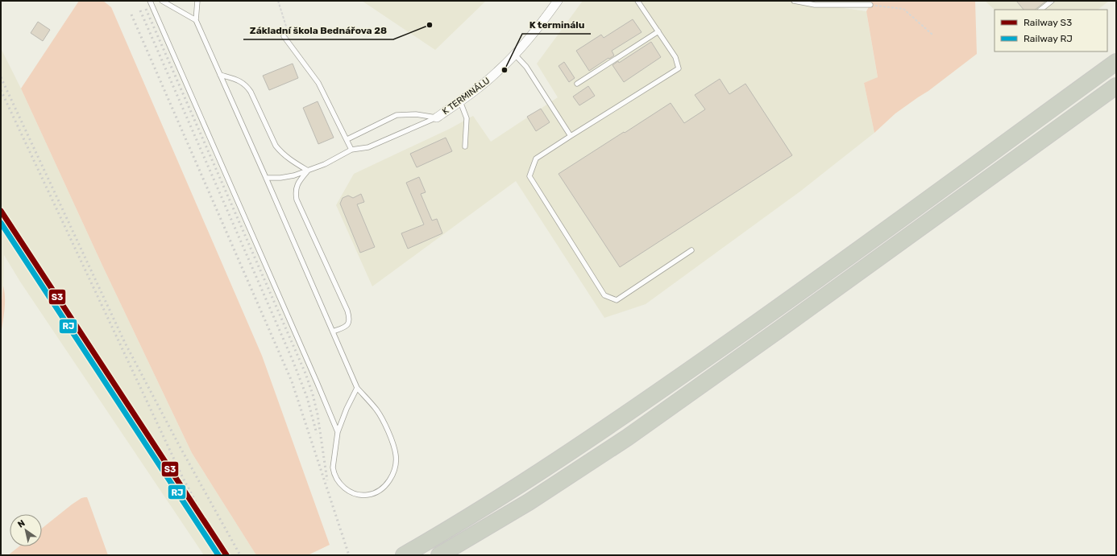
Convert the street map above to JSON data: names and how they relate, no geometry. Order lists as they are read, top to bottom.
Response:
{
  "streets": {
    "street": ["K TERMINÁLU"]
  },
  "places": ["Základní škola Bednářova 28", "K terminálu"],
  "lines": ["rail line S3", "rail line RJ"],
  "legend": ["Railway S3", "Railway RJ"],
  "north": "top left"
}
